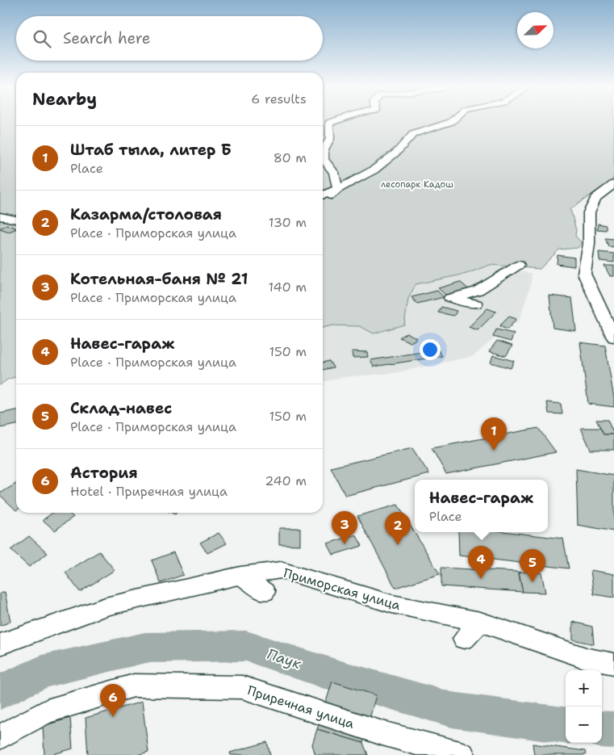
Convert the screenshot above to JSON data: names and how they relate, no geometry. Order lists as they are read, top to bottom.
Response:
{
  "streets": {
    "street": ["Приморская улица", "Приречная улица"]
  },
  "water": ["Паук"],
  "parks": ["лесопарк Кадош"],
  "north": "top right",
  "page": {
    "search": "Search here",
    "heading": ["Nearby", "6 results"],
    "list": [
      {
        "mark": "1",
        "name": "Штаб тыла, литер Б",
        "note": "Place",
        "value": "80 m"
      },
      {
        "mark": "2",
        "name": "Казарма/столовая",
        "note": "Place · Приморская улица",
        "value": "130 m"
      },
      {
        "mark": "3",
        "name": "Котельная-баня № 21",
        "note": "Place · Приморская улица",
        "value": "140 m"
      },
      {
        "mark": "4",
        "name": "Навес-гараж",
        "note": "Place · Приморская улица",
        "value": "150 m"
      },
      {
        "mark": "5",
        "name": "Склад-навес",
        "note": "Place · Приморская улица",
        "value": "150 m"
      },
      {
        "mark": "6",
        "name": "Астория",
        "note": "Hotel · Приречная улица",
        "value": "240 m"
      }
    ],
    "pins": [
      "1",
      "3",
      "2",
      "4",
      "5",
      "6"
    ],
    "popup": ["Навес-гараж", "Place"],
    "map_buttons": ["+", "−"]
  }
}
